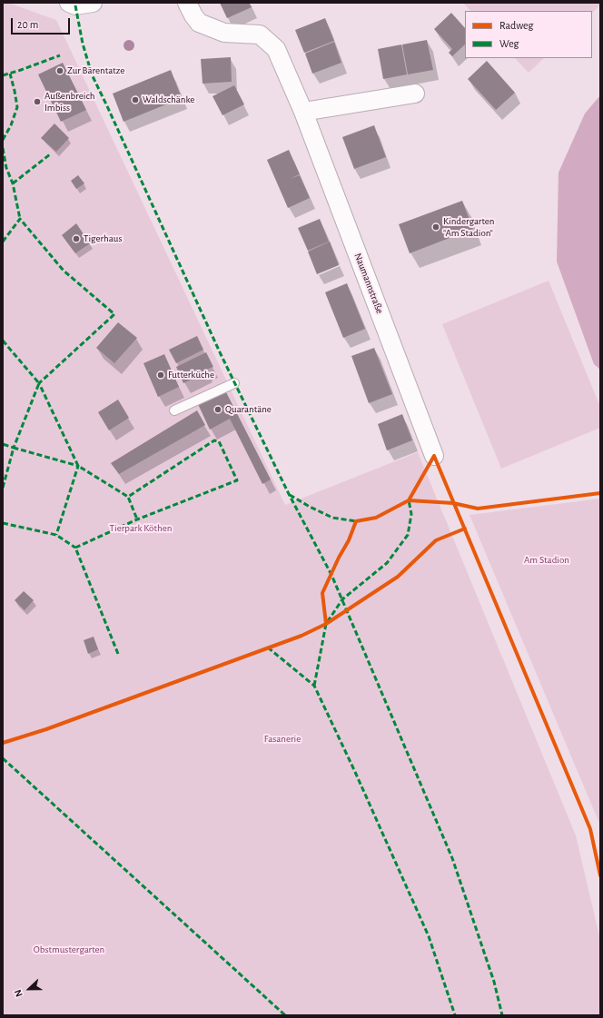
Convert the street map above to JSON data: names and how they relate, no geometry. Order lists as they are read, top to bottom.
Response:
{
  "streets": {
    "street": ["Naumannstraße"]
  },
  "parks": [
    "Tierpark Köthen",
    "Am Stadion",
    "Fasanerie",
    "Obstmustergarten"
  ],
  "places": [
    "Zur Bärentatze",
    "Waldschänke",
    "Außenbreich Imbiss",
    "Kindergarten \"Am Stadion\"",
    "Tigerhaus",
    "Futterküche",
    "Quarantäne"
  ],
  "legend": ["Radweg", "Weg"],
  "scale_bar": "20 m",
  "north": "left"
}
